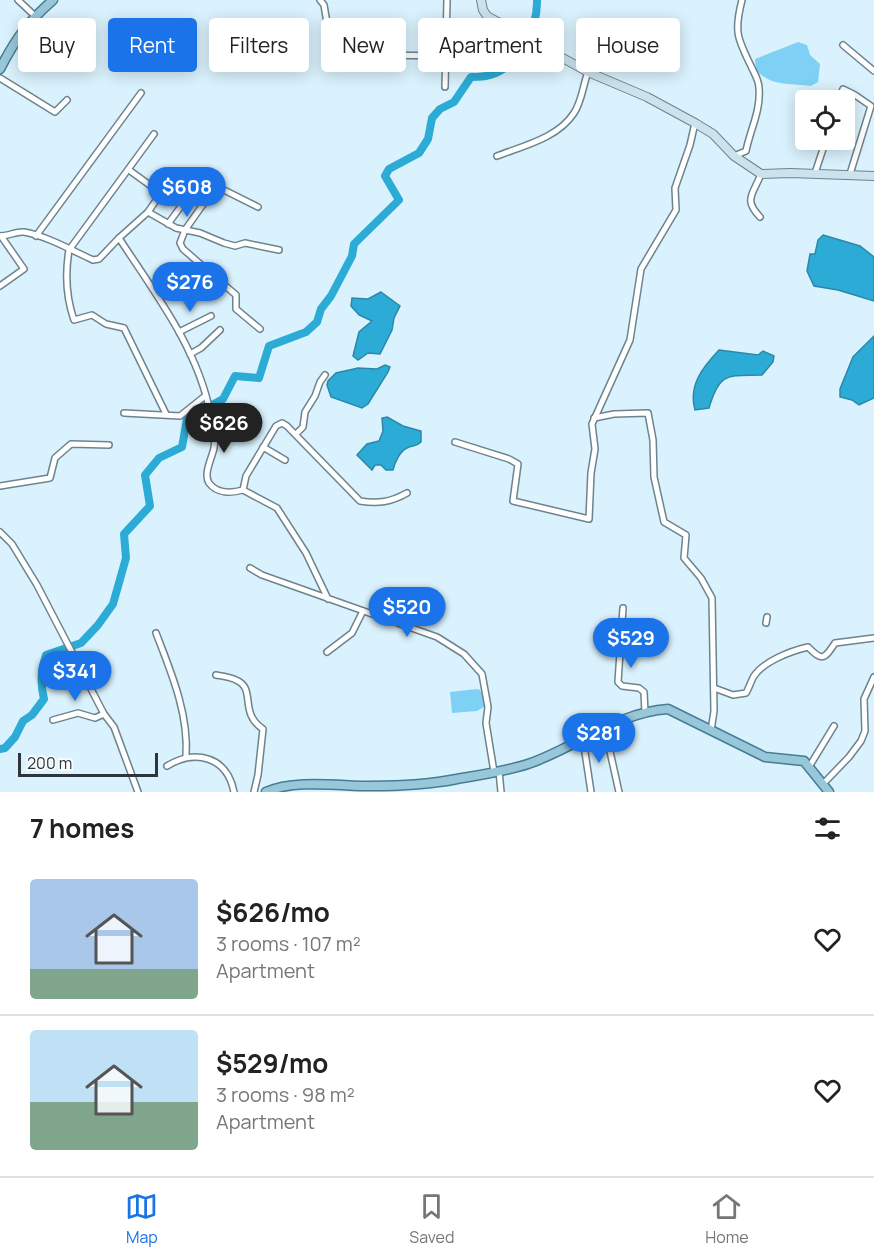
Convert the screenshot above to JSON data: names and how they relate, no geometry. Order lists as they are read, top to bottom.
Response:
{
  "scale_bar": "200 m",
  "page": {
    "chip": [
      "Buy",
      "Rent",
      "Filters",
      "New",
      "Apartment",
      "House"
    ],
    "price": [
      "$608",
      "$276",
      "$626",
      "$520",
      "$529",
      "$341",
      "$281"
    ],
    "scale": "200 m",
    "heading": "7 homes",
    "list": [
      {
        "name": "$626/mo",
        "note": "3 rooms · 107 m² · Apartment"
      },
      {
        "name": "$529/mo",
        "note": "3 rooms · 98 m² · Apartment"
      }
    ],
    "tabs": ["Map", "Saved", "Home"]
  }
}
